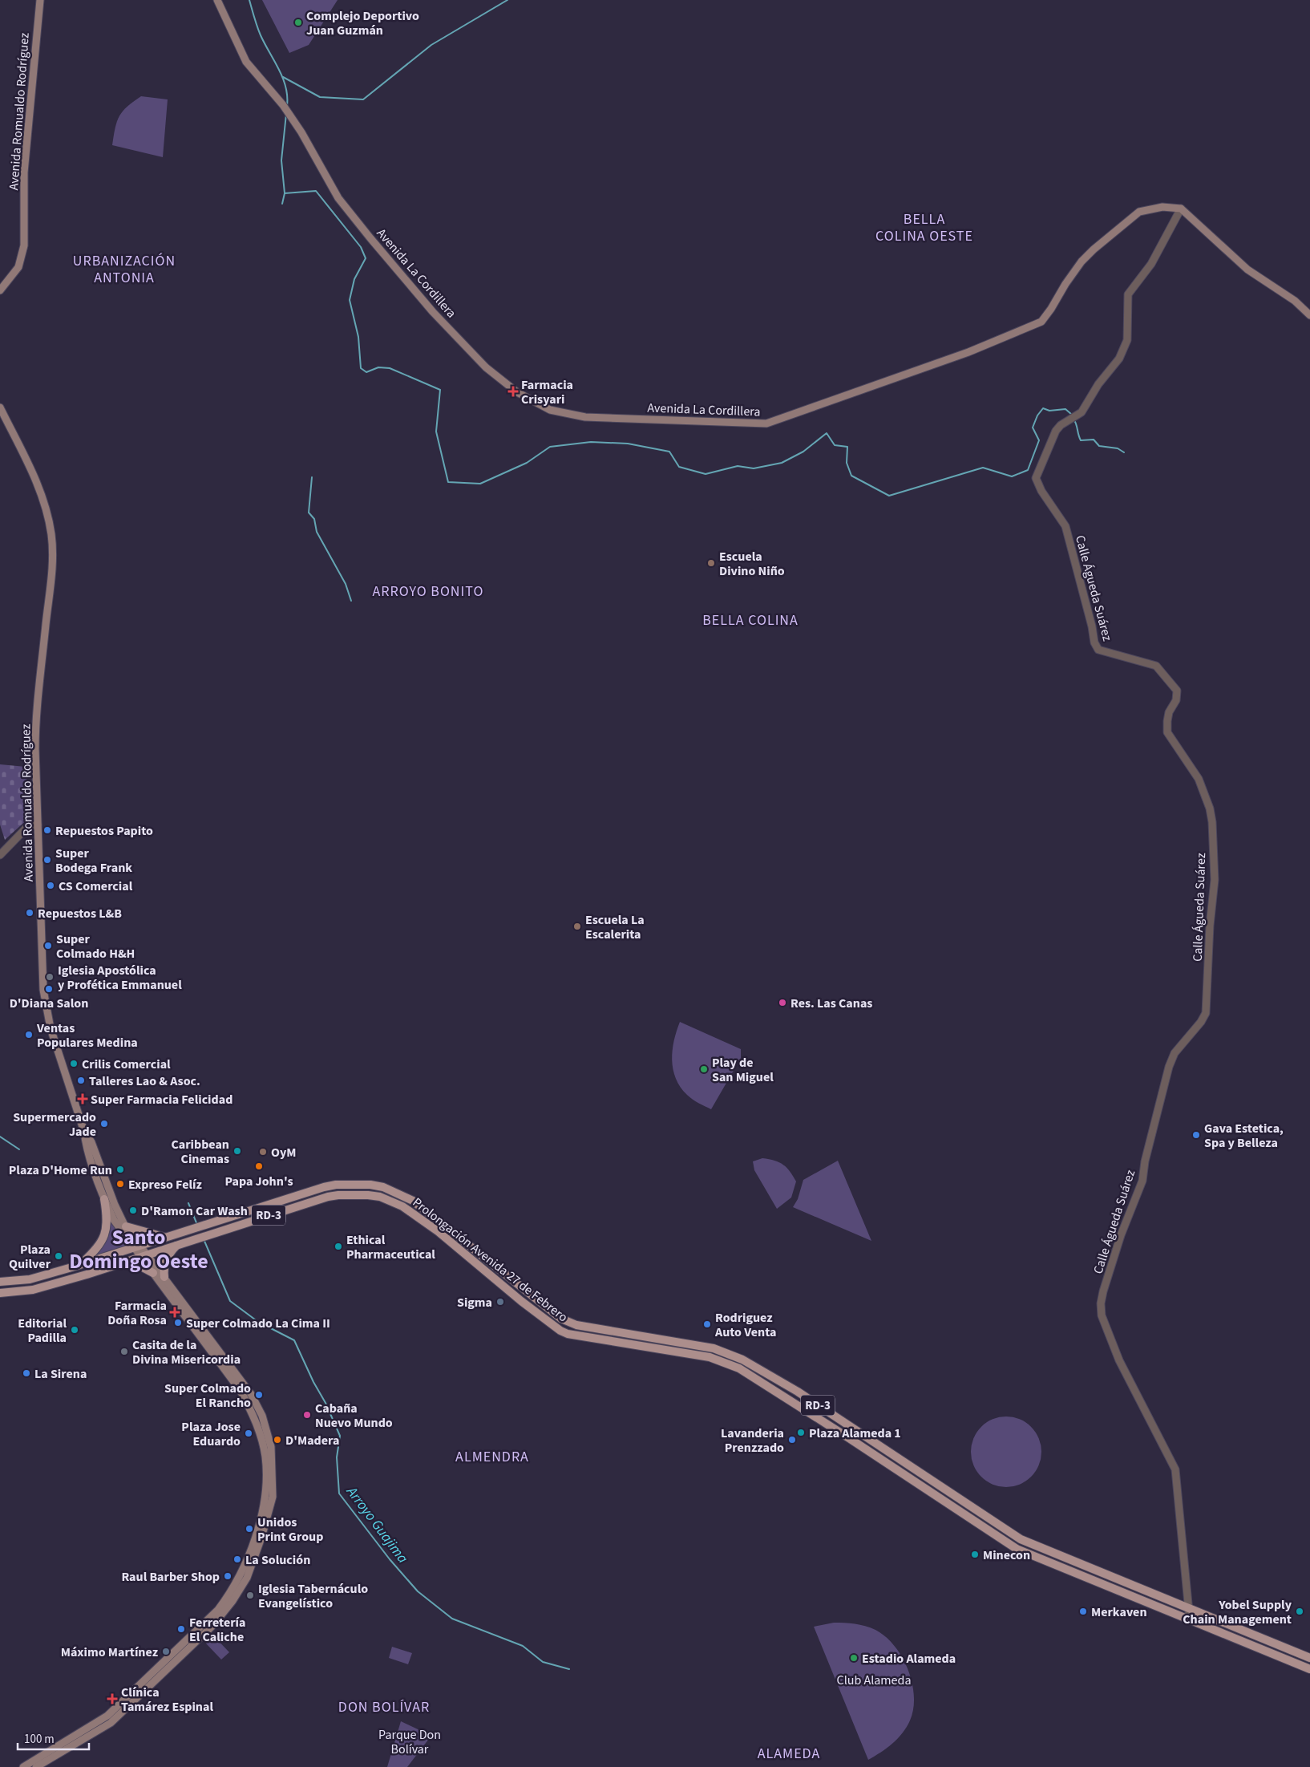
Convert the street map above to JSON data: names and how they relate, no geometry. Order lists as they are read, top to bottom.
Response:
{
  "streets": {
    "main road": [
      "Avenida Romualdo Rodríguez",
      "Avenida La Cordillera",
      "RD-3",
      "Prolongación Avenida 27 de Febrero"
    ],
    "street": ["Calle Águeda Suárez"]
  },
  "crossings": [
    ["Avenida Romualdo Rodríguez", "Prolongación Avenida 27 de Febrero"],
    ["Avenida La Cordillera", "Calle Águeda Suárez"],
    ["Calle Águeda Suárez", "Prolongación Avenida 27 de Febrero"]
  ],
  "districts": [
    "BELLA COLINA OESTE",
    "URBANIZACIÓN ANTONIA",
    "ARROYO BONITO",
    "BELLA COLINA",
    "Santo Domingo Oeste",
    "ALMENDRA",
    "DON BOLÍVAR",
    "ALAMEDA"
  ],
  "water": ["Arroyo Guajima"],
  "parks": ["Club Alameda", "Parque Don Bolívar"],
  "places": {
    "other": [
      "Complejo Deportivo Juan Guzmán",
      "Escuela Divino Niño",
      "Repuestos Papito",
      "Super Bodega Frank",
      "CS Comercial",
      "Repuestos L&B",
      "Escuela La Escalerita",
      "Super Colmado H&H",
      "Iglesia Apostólica y Profética Emmanuel",
      "D'Diana Salon",
      "Res. Las Canas",
      "Ventas Populares Medina",
      "Crilis Comercial",
      "Play de San Miguel",
      "Talleres Lao & Asoc.",
      "Supermercado Jade",
      "Gava Estetica, Spa y Belleza",
      "Caribbean Cinemas",
      "OyM",
      "Papa John's",
      "Plaza D'Home Run",
      "Expreso Felíz",
      "D'Ramon Car Wash",
      "Ethical Pharmaceutical",
      "Plaza Quilver",
      "Sigma",
      "Super Colmado La Cima II",
      "Rodriguez Auto Venta",
      "Editorial Padilla",
      "Casita de la Divina Misericordia",
      "La Sirena",
      "Super Colmado El Rancho",
      "Cabaña Nuevo Mundo",
      "Plaza Alameda 1",
      "Plaza Jose Eduardo",
      "D'Madera",
      "Lavanderia Prenzzado",
      "Unidos Print Group",
      "Minecon",
      "La Solución",
      "Raul Barber Shop",
      "Iglesia Tabernáculo Evangelístico",
      "Merkaven",
      "Yobel Supply Chain Management",
      "Ferretería El Caliche",
      "Máximo Martínez",
      "Estadio Alameda"
    ],
    "health": [
      "Farmacia Crisyari",
      "Super Farmacia Felicidad",
      "Farmacia Doña Rosa",
      "Clínica Tamárez Espinal"
    ]
  },
  "scale_bar": "100 m"
}
